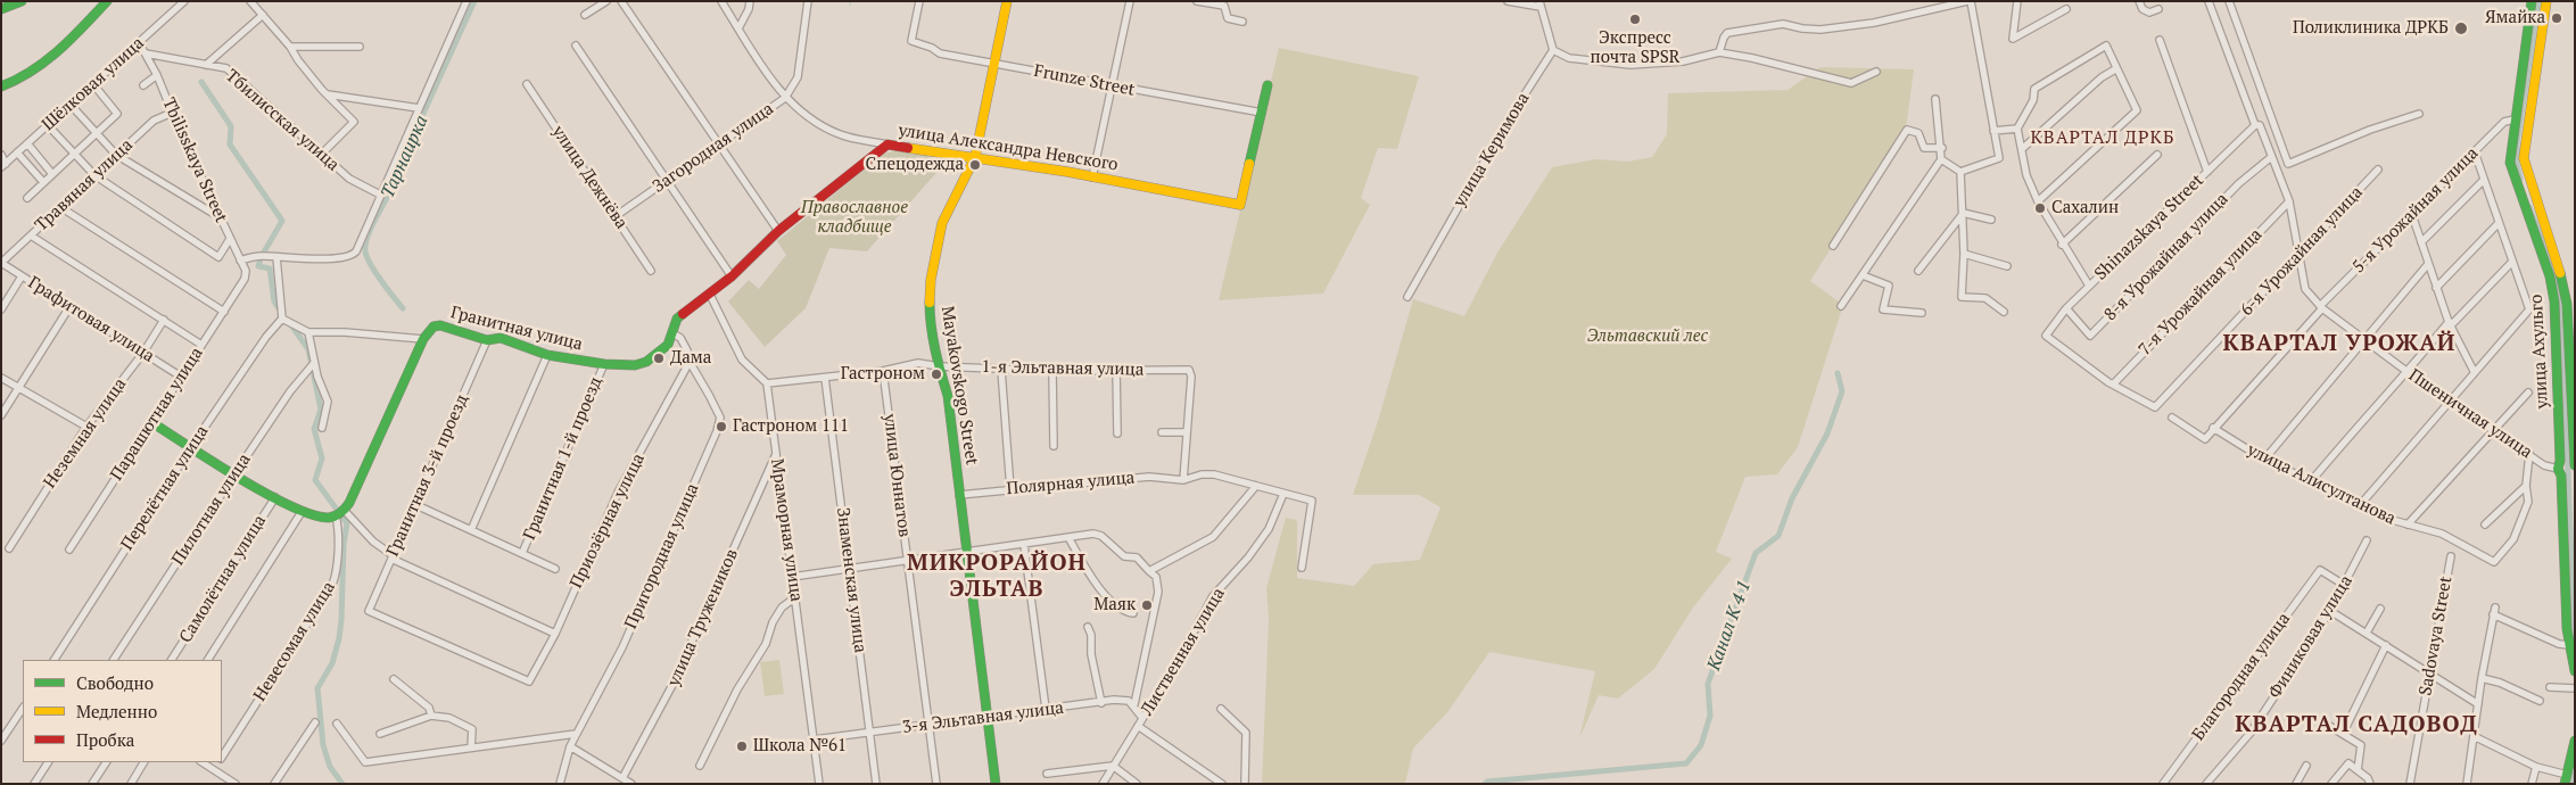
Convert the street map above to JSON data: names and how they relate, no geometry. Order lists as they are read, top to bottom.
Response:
{
  "streets": {
    "street": [
      "Frunze Street",
      "Шёлковая улица",
      "Тбилисская улица",
      "Загородная улица",
      "улица Александра Невского",
      "улица Керимова",
      "Tbilisskaya Street",
      "улица Дежнёва",
      "Травяная улица",
      "5-я Урожайная улица",
      "Shinazskaya Street",
      "6-я Урожайная улица",
      "8-я Урожайная улица",
      "7-я Урожайная улица",
      "Графитовая улица",
      "Гранитная улица",
      "улица Ахульго",
      "1-я Эльтавная улица",
      "Mayakovskogo Street",
      "Парашютная улица",
      "Пшеничная улица",
      "Неземная улица",
      "Гранитная 1-й проезд",
      "Гранитная 3-й проезд",
      "улица Юннатов",
      "Полярная улица",
      "улица Алисултанова",
      "Перелётная улица",
      "Пилотная улица",
      "Приозёрная улица",
      "Мраморная улица",
      "Пригородная улица",
      "Самолётная улица",
      "Знаменская улица",
      "улица Тружеников",
      "Sadovaya Street",
      "Финиковая улица",
      "Невесомая улица",
      "Лиственная улица",
      "Благородная улица",
      "3-я Эльтавная улица"
    ]
  },
  "crossings": [
    ["Frunze Street", "улица Александра Невского"],
    ["Frunze Street", "Mayakovskogo Street"],
    ["Шёлковая улица", "Tbilisskaya Street"],
    ["Тбилисская улица", "Tbilisskaya Street"],
    ["Загородная улица", "улица Дежнёва"],
    ["улица Александра Невского", "Гранитная улица"],
    ["улица Александра Невского", "Mayakovskogo Street"],
    ["улица Александра Невского", "Пригородная улица"],
    ["Tbilisskaya Street", "Травяная улица"],
    ["Tbilisskaya Street", "Парашютная улица"],
    ["Травяная улица", "Графитовая улица"],
    ["5-я Урожайная улица", "улица Ахульго"],
    ["5-я Урожайная улица", "Пшеничная улица"],
    ["5-я Урожайная улица", "улица Алисултанова"],
    ["Shinazskaya Street", "6-я Урожайная улица"],
    ["Shinazskaya Street", "8-я Урожайная улица"],
    ["Shinazskaya Street", "7-я Урожайная улица"],
    ["Shinazskaya Street", "Пшеничная улица"],
    ["6-я Урожайная улица", "7-я Урожайная улица"],
    ["6-я Урожайная улица", "Пшеничная улица"],
    ["8-я Урожайная улица", "Пшеничная улица"],
    ["7-я Урожайная улица", "Пшеничная улица"],
    ["Графитовая улица", "Парашютная улица"],
    ["Графитовая улица", "Неземная улица"],
    ["Гранитная улица", "Гранитная 1-й проезд"],
    ["Гранитная улица", "Гранитная 3-й проезд"],
    ["Гранитная улица", "Пригородная улица"],
    ["улица Ахульго", "Пшеничная улица"],
    ["1-я Эльтавная улица", "Mayakovskogo Street"],
    ["1-я Эльтавная улица", "улица Юннатов"],
    ["1-я Эльтавная улица", "Мраморная улица"],
    ["1-я Эльтавная улица", "Знаменская улица"],
    ["Mayakovskogo Street", "Полярная улица"],
    ["Mayakovskogo Street", "3-я Эльтавная улица"],
    ["Гранитная 3-й проезд", "Приозёрная улица"],
    ["улица Юннатов", "3-я Эльтавная улица"],
    ["Полярная улица", "Лиственная улица"],
    ["Приозёрная улица", "Пригородная улица"],
    ["Мраморная улица", "улица Тружеников"],
    ["Мраморная улица", "3-я Эльтавная улица"],
    ["Знаменская улица", "3-я Эльтавная улица"],
    ["Финиковая улица", "Благородная улица"]
  ],
  "districts": [
    "КВАРТАЛ ДРКБ",
    "КВАРТАЛ УРОЖАЙ",
    "МИКРОРАЙОН ЭЛЬТАВ",
    "КВАРТАЛ САДОВОД"
  ],
  "water": ["Тарнаирка", "Канал К 4 1"],
  "parks": ["Православное кладбище", "Эльтавский лес"],
  "places": [
    "Ямайка",
    "Экспресс почта SPSR",
    "Поликлиника ДРКБ",
    "Спецодежда",
    "Сахалин",
    "Дама",
    "Гастроном",
    "Гастроном 111",
    "Маяк",
    "Школа №61"
  ],
  "legend": ["Свободно", "Медленно", "Пробка"]
}
